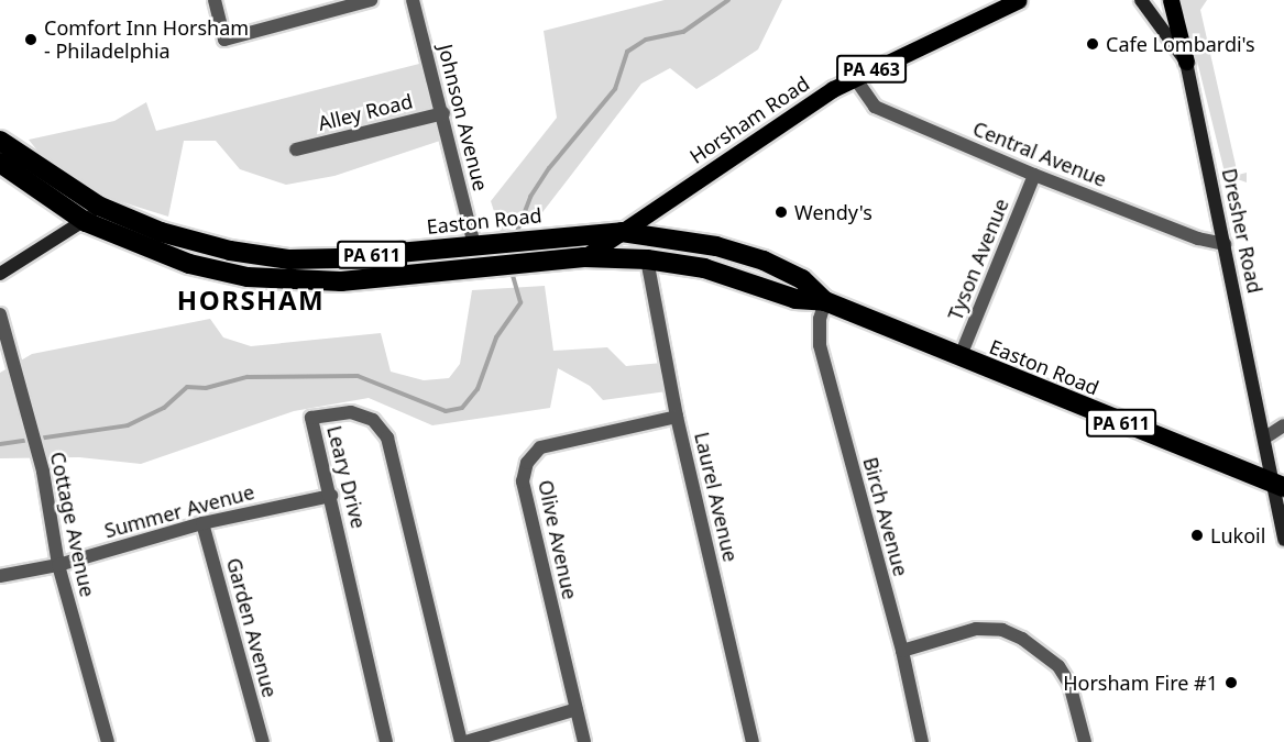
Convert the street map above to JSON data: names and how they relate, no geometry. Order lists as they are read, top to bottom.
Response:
{
  "streets": {
    "highway": ["Easton Road", "PA 611"],
    "main road": ["PA 463", "Horsham Road", "Dresher Road"],
    "street": [
      "Alley Road",
      "Johnson Avenue",
      "Central Avenue",
      "Tyson Avenue",
      "Leary Drive",
      "Laurel Avenue",
      "Summer Avenue",
      "Birch Avenue",
      "Cottage Avenue",
      "Olive Avenue",
      "Garden Avenue"
    ]
  },
  "crossings": [
    ["Alley Road", "Johnson Avenue"],
    ["Johnson Avenue", "Easton Road"],
    ["Horsham Road", "Central Avenue"],
    ["Horsham Road", "Easton Road"],
    ["Central Avenue", "Dresher Road"],
    ["Central Avenue", "Tyson Avenue"],
    ["Easton Road", "Dresher Road"],
    ["Easton Road", "Tyson Avenue"],
    ["Easton Road", "Laurel Avenue"],
    ["Easton Road", "Birch Avenue"],
    ["Leary Drive", "Summer Avenue"],
    ["Leary Drive", "Olive Avenue"],
    ["Laurel Avenue", "Olive Avenue"],
    ["Summer Avenue", "Cottage Avenue"],
    ["Summer Avenue", "Garden Avenue"]
  ],
  "districts": ["HORSHAM"],
  "places": [
    "Comfort Inn Horsham - Philadelphia",
    "Cafe Lombardi's",
    "Wendy's",
    "Lukoil",
    "Horsham Fire #1"
  ]
}
